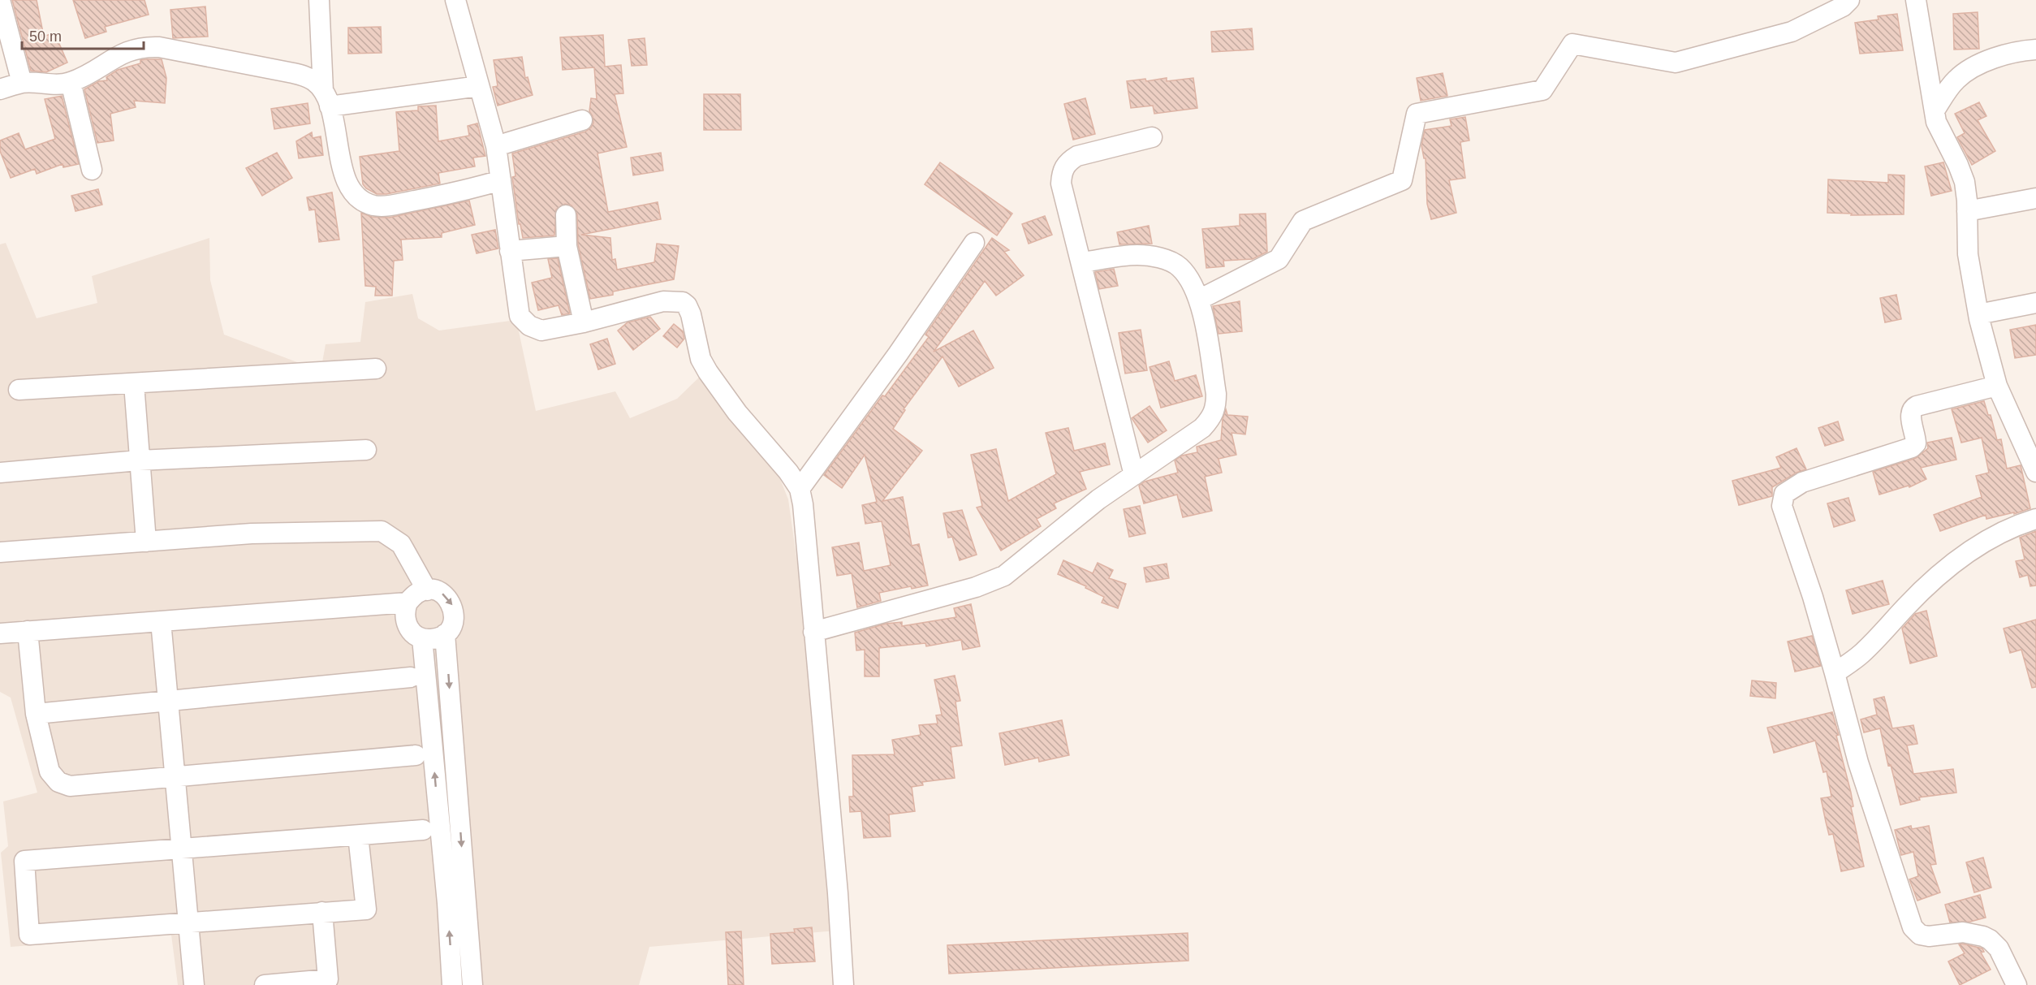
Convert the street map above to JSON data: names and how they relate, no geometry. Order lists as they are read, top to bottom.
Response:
{
  "scale_bar": "50 m"
}
